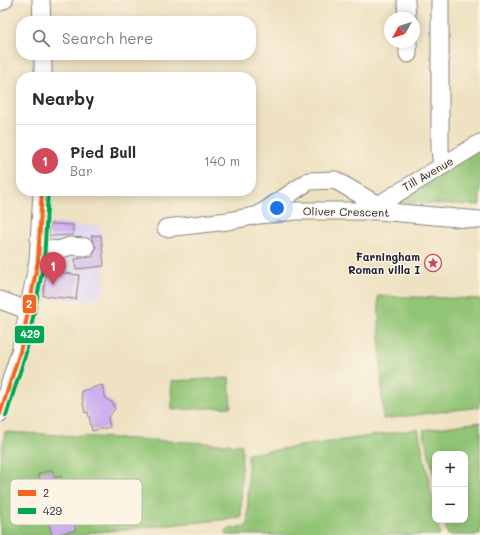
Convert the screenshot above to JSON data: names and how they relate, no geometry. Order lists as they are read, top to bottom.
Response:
{
  "streets": {
    "street": ["Till Avenue", "Oliver Crescent"]
  },
  "crossings": [
    ["Till Avenue", "Oliver Crescent"]
  ],
  "places": {
    "place": ["Farningham Roman villa I"]
  },
  "lines": ["transit line 2", "transit line 429"],
  "legend": ["2", "429"],
  "north": "bottom left",
  "page": {
    "search": "Search here",
    "heading": "Nearby",
    "list": [
      {
        "mark": "1",
        "name": "Pied Bull",
        "note": "Bar",
        "value": "140 m"
      }
    ],
    "pins": "1",
    "map_buttons": ["+", "−"]
  }
}
